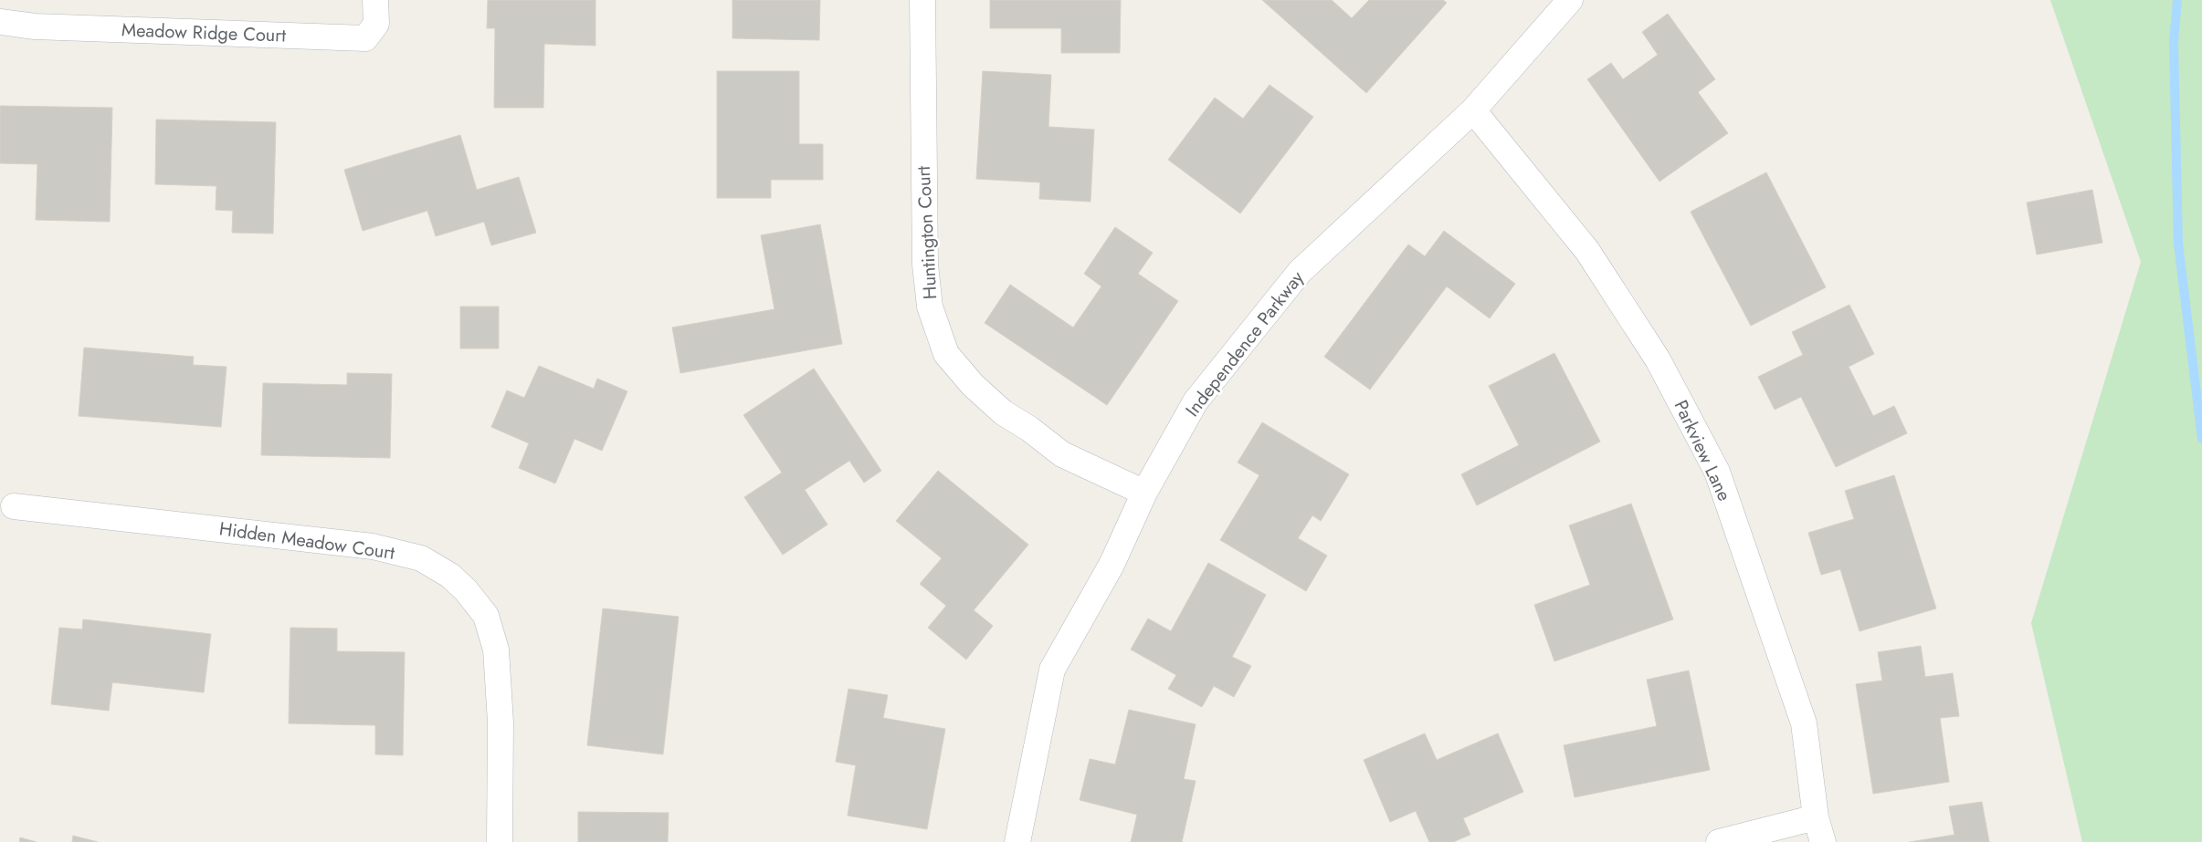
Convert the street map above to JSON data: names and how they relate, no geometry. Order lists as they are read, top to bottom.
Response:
{
  "streets": {
    "street": [
      "Meadow Ridge Court",
      "Huntington Court",
      "Independence Parkway",
      "Parkview Lane",
      "Hidden Meadow Court"
    ]
  },
  "crossings": [
    ["Huntington Court", "Independence Parkway"],
    ["Independence Parkway", "Parkview Lane"]
  ]
}
